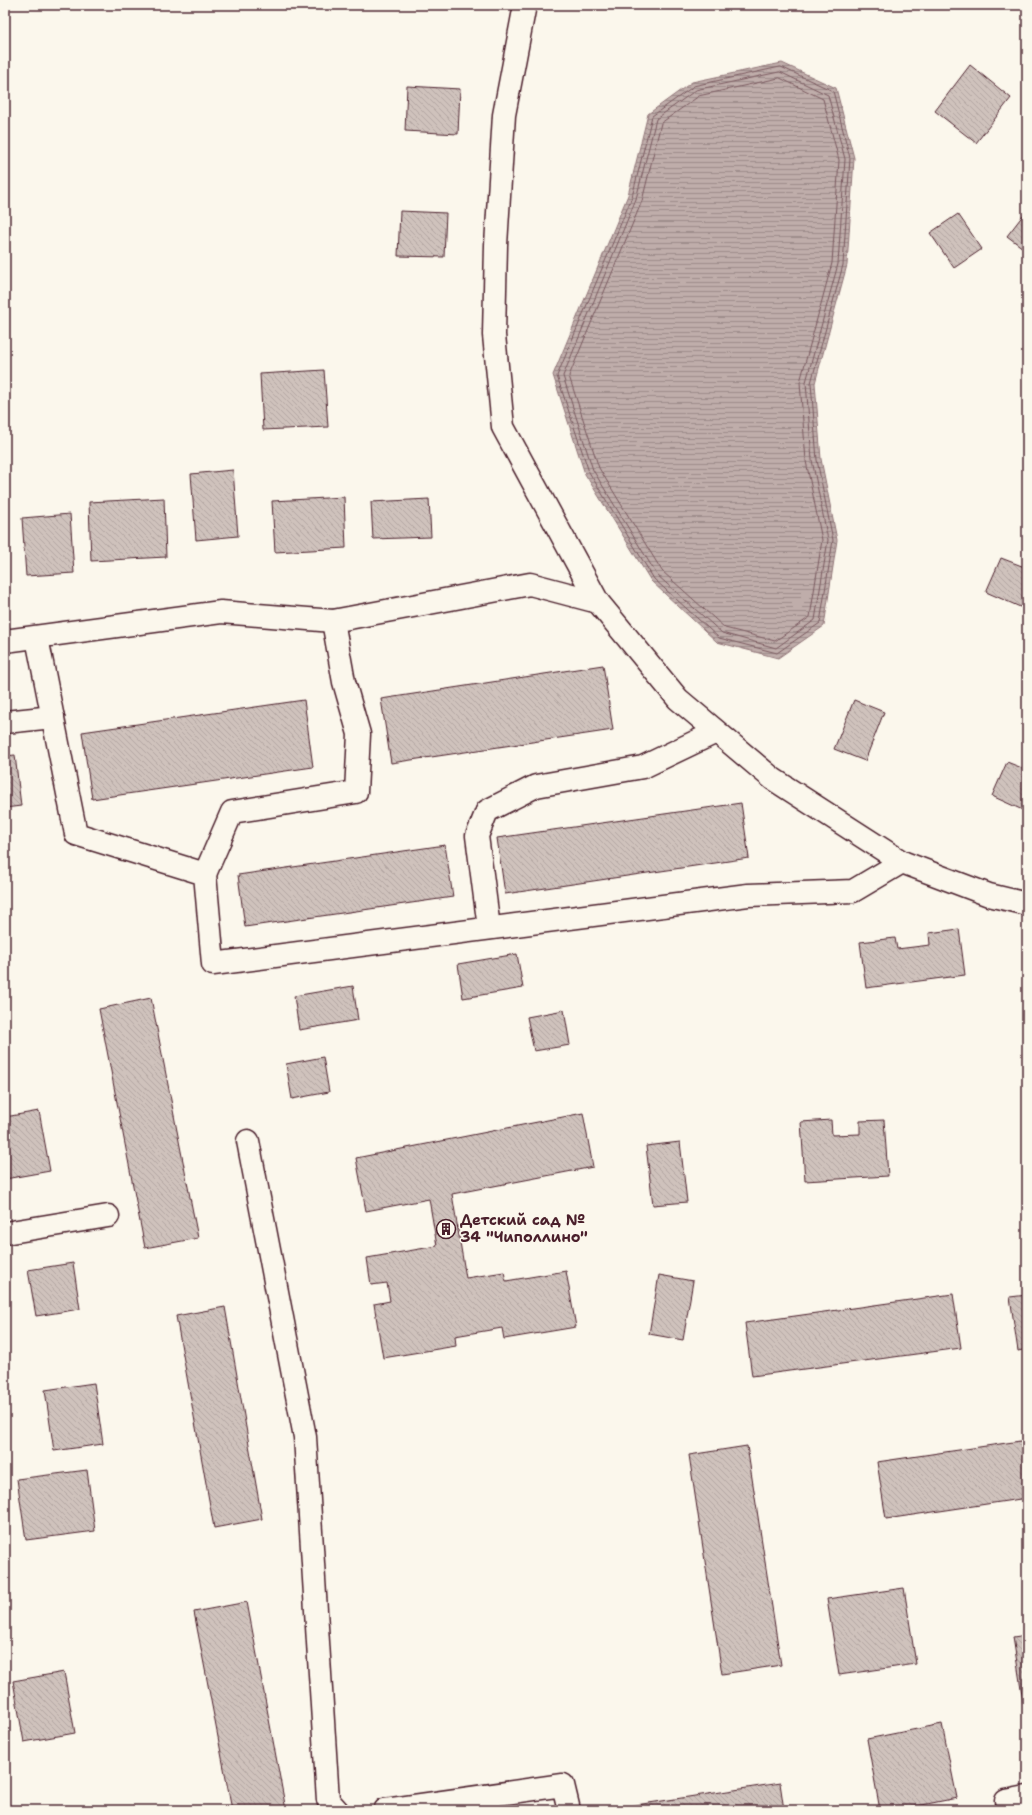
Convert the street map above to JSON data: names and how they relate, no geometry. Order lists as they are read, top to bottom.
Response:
{
  "places": {
    "building": ["Детский сад № 34 \"Чиполлино\""]
  }
}
